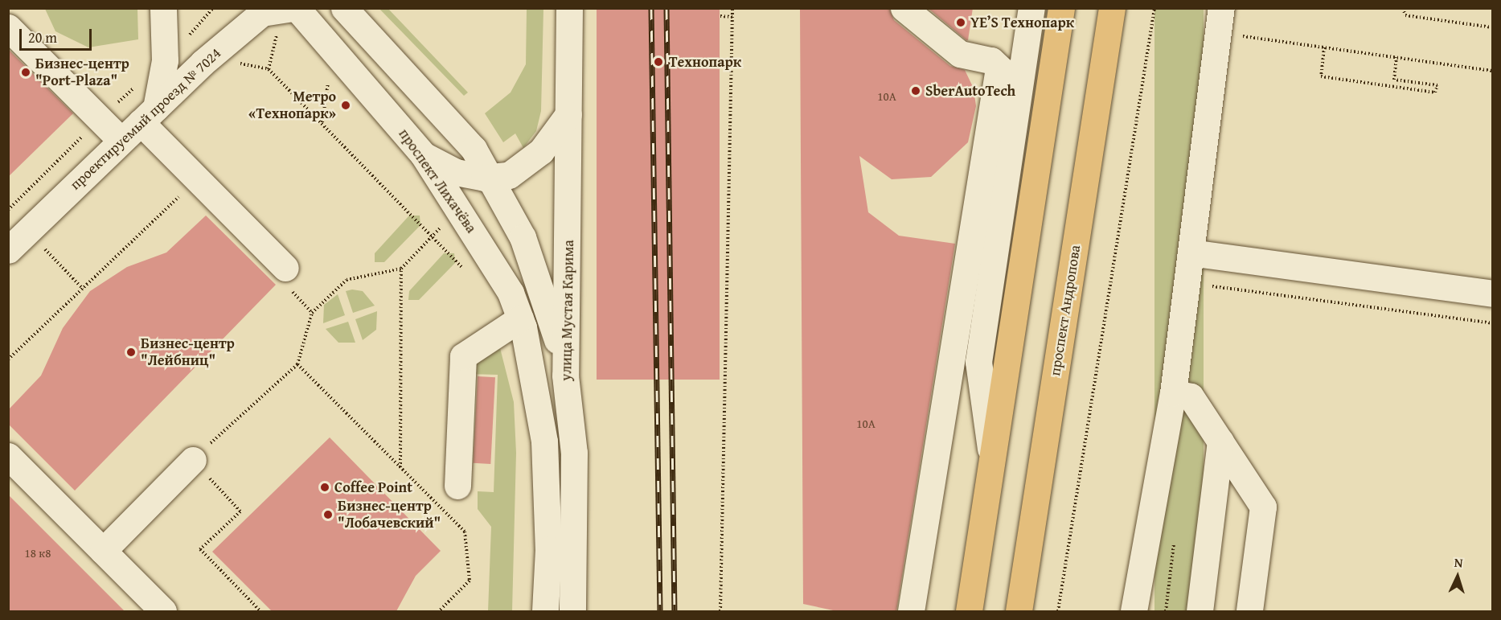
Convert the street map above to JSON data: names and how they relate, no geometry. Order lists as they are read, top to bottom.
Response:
{
  "streets": {
    "main road": ["проспект Андропова"],
    "street": ["проектируемый проезд № 7024", "проспект Лихачёва", "улица Мустая Карима"]
  },
  "crossings": [
    ["проектируемый проезд № 7024", "проспект Лихачёва"]
  ],
  "places": [
    "YE’S Технопарк",
    "Технопарк",
    "Бизнес-центр \"Port-Plaza\"",
    "SberAutoTech",
    "Метро «Технопарк»",
    "Бизнес-центр \"Лейбниц\"",
    "Coffee Point",
    "Бизнес-центр \"Лобачевский\""
  ],
  "house_numbers": ["10А", "10А", "18 к8"],
  "scale_bar": "20 m",
  "north": "top"
}
